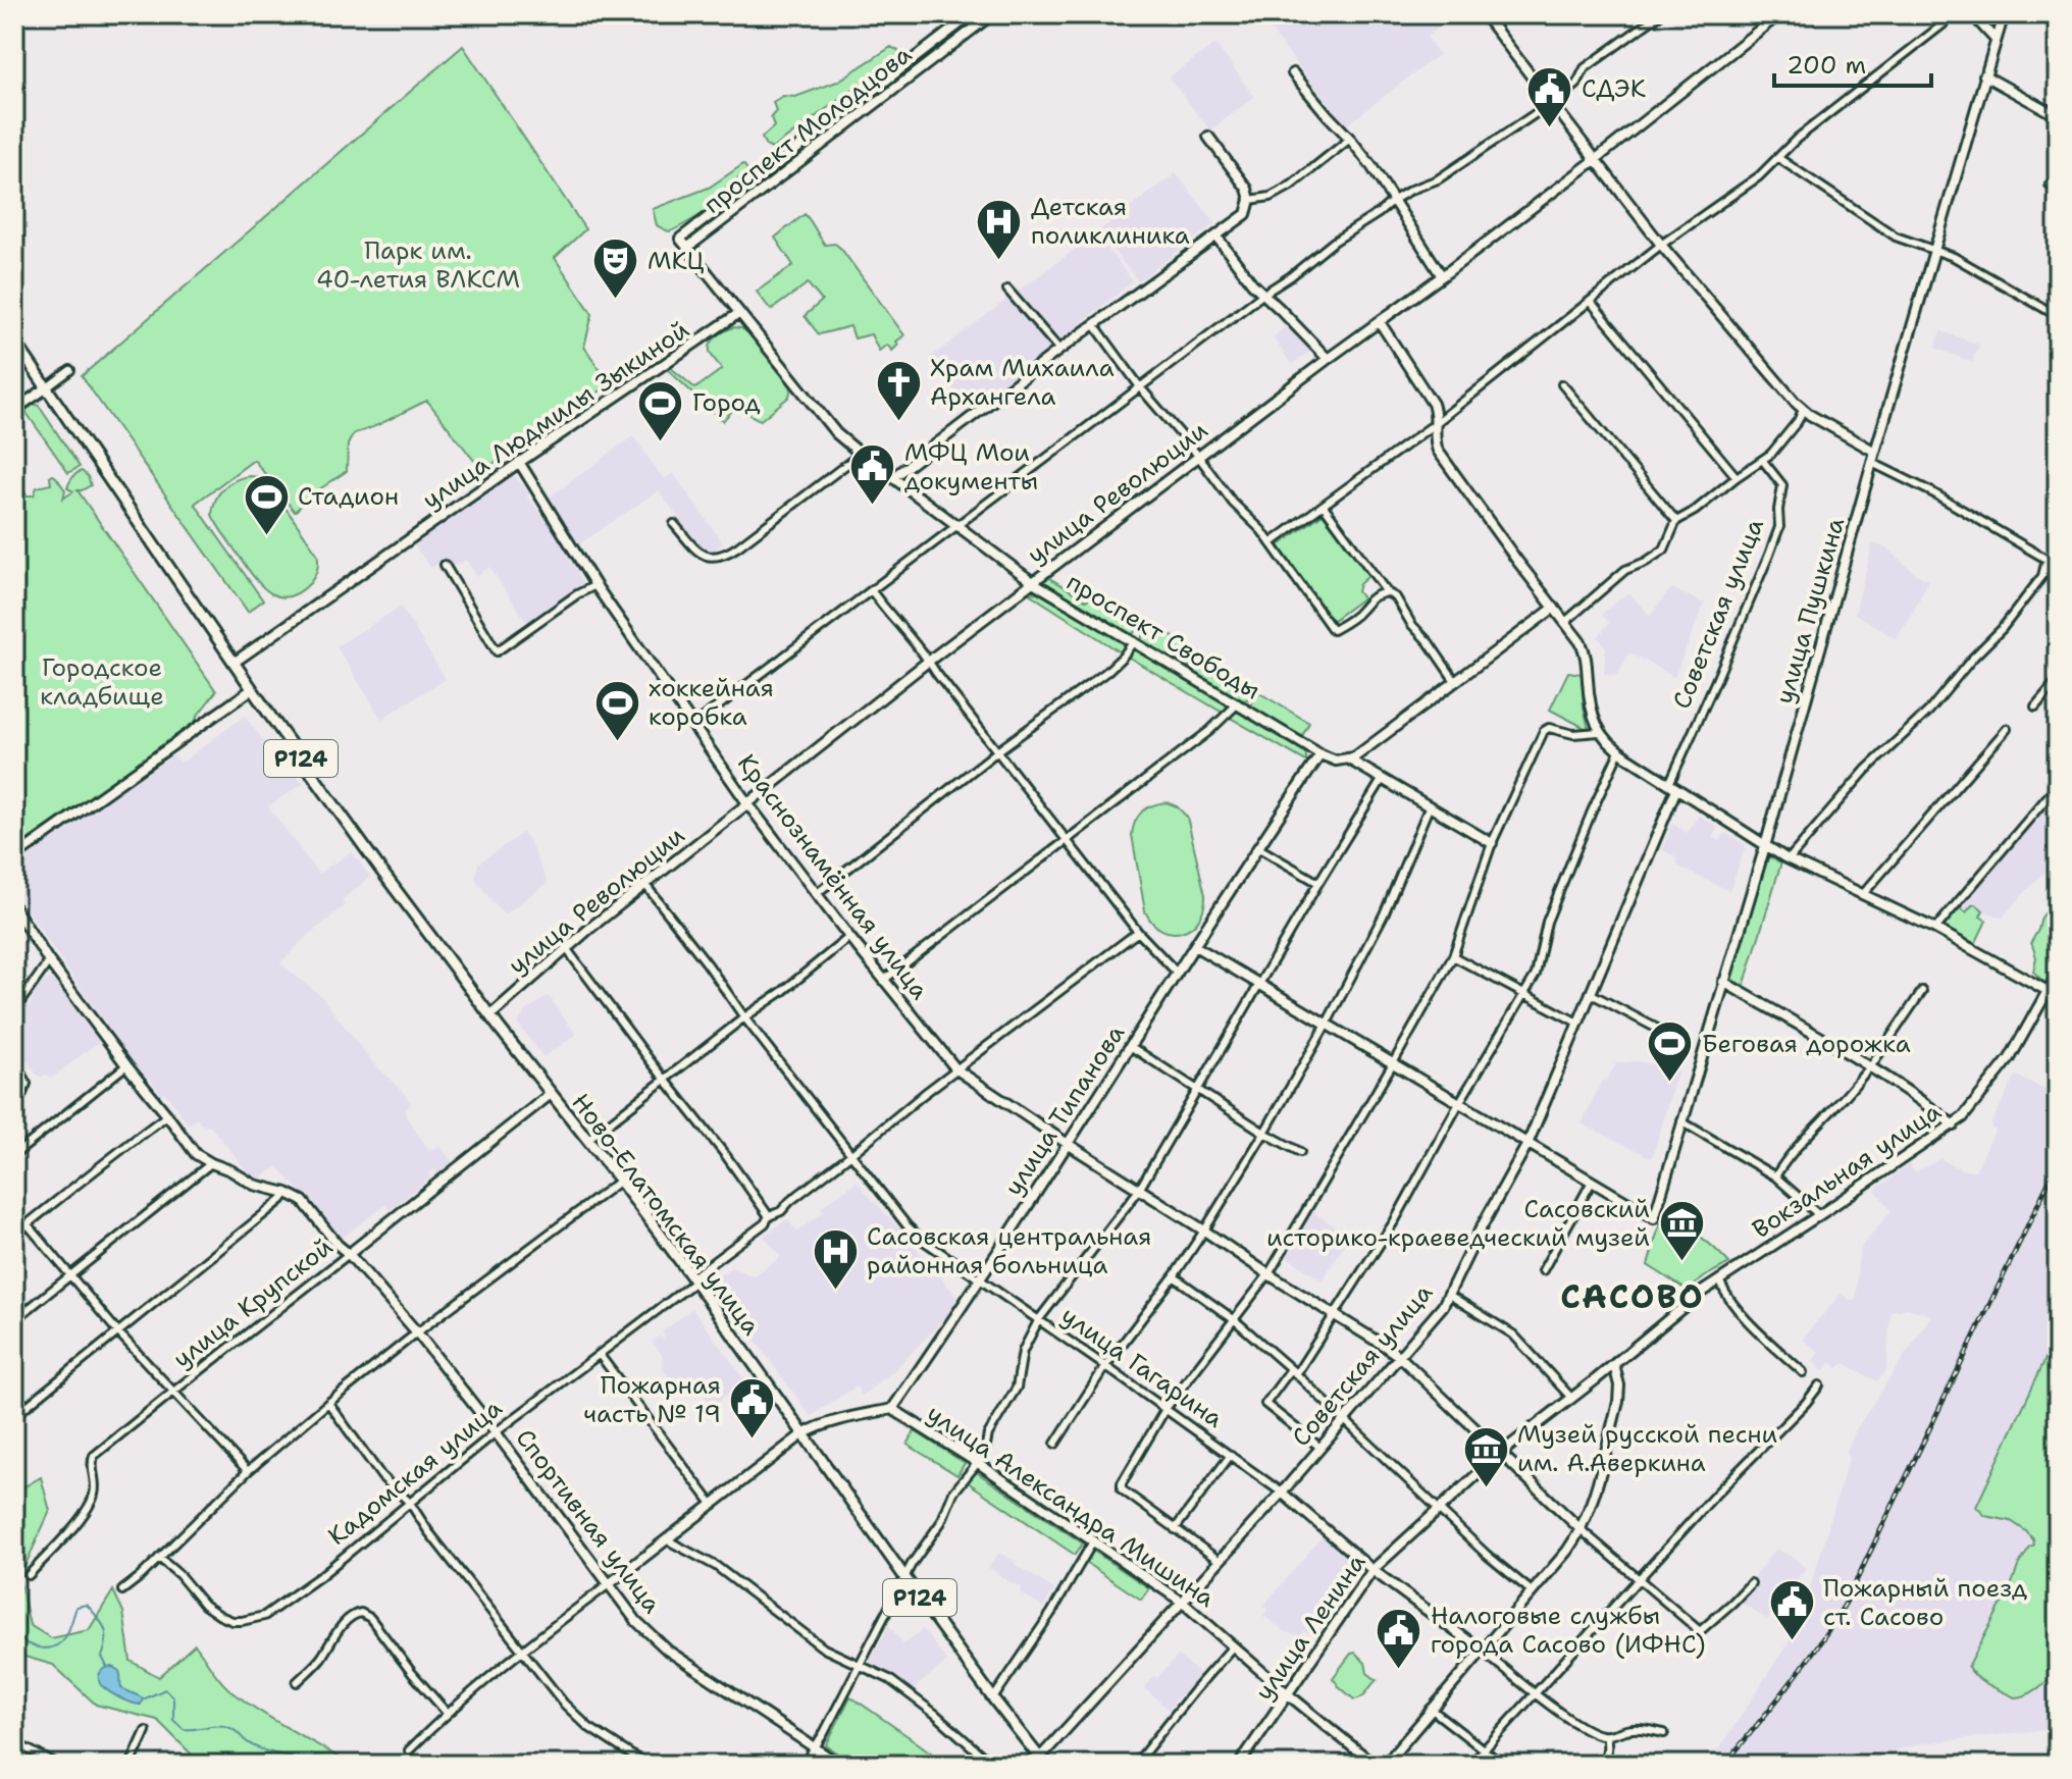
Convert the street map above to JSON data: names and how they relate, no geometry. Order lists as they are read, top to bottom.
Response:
{
  "streets": {
    "main road": ["Р124", "Ново-Елатомская улица"],
    "street": [
      "проспект Молодцова",
      "улица Людмилы Зыкиной",
      "улица Революции",
      "улица Пушкина",
      "Советская улица",
      "проспект Свободы",
      "Краснознамённая улица",
      "улица Типанова",
      "Вокзальная улица",
      "улица Крупской",
      "улица Гагарина",
      "Кадомская улица",
      "улица Александра Мишина",
      "Спортивная улица",
      "улица Ленина"
    ]
  },
  "crossings": [
    ["проспект Молодцова", "проспект Свободы"],
    ["улица Людмилы Зыкиной", "проспект Свободы"],
    ["улица Людмилы Зыкиной", "Краснознамённая улица"],
    ["улица Людмилы Зыкиной", "Ново-Елатомская улица"],
    ["улица Революции", "проспект Свободы"],
    ["улица Революции", "Краснознамённая улица"],
    ["улица Революции", "Ново-Елатомская улица"],
    ["улица Революции", "улица Гагарина"],
    ["Советская улица", "Краснознамённая улица"],
    ["Советская улица", "Ново-Елатомская улица"],
    ["Советская улица", "улица Гагарина"],
    ["Советская улица", "улица Александра Мишина"],
    ["проспект Свободы", "улица Типанова"],
    ["Р124", "Ново-Елатомская улица"],
    ["Краснознамённая улица", "улица Типанова"],
    ["Краснознамённая улица", "Кадомская улица"],
    ["Краснознамённая улица", "улица Ленина"],
    ["улица Типанова", "улица Гагарина"],
    ["улица Типанова", "улица Александра Мишина"],
    ["Вокзальная улица", "улица Ленина"],
    ["Ново-Елатомская улица", "улица Крупской"],
    ["Ново-Елатомская улица", "Кадомская улица"],
    ["улица Крупской", "Спортивная улица"],
    ["улица Гагарина", "Кадомская улица"],
    ["улица Гагарина", "улица Ленина"],
    ["Кадомская улица", "Спортивная улица"],
    ["улица Александра Мишина", "улица Ленина"]
  ],
  "districts": ["САСОВО"],
  "parks": ["Парк им. 40-летия ВЛКСМ", "Городское кладбище"],
  "places": {
    "public building": [
      "СДЭК",
      "МФЦ Мои документы",
      "Пожарная часть № 19",
      "Пожарный поезд ст. Сасово",
      "Налоговые службы города Сасово (ИФНС)"
    ],
    "hospital": ["Детская поликлиника", "Сасовская центральная районная больница"],
    "theatre": ["МКЦ"],
    "church": ["Храм Михаила Архангела"],
    "sports": [
      "Город",
      "Стадион",
      "хоккейная коробка",
      "Беговая дорожка"
    ],
    "museum": ["Сасовский историко-краеведческий музей", "Музей русской песни им. А.Аверкина"]
  },
  "scale_bar": "200 m"
}
